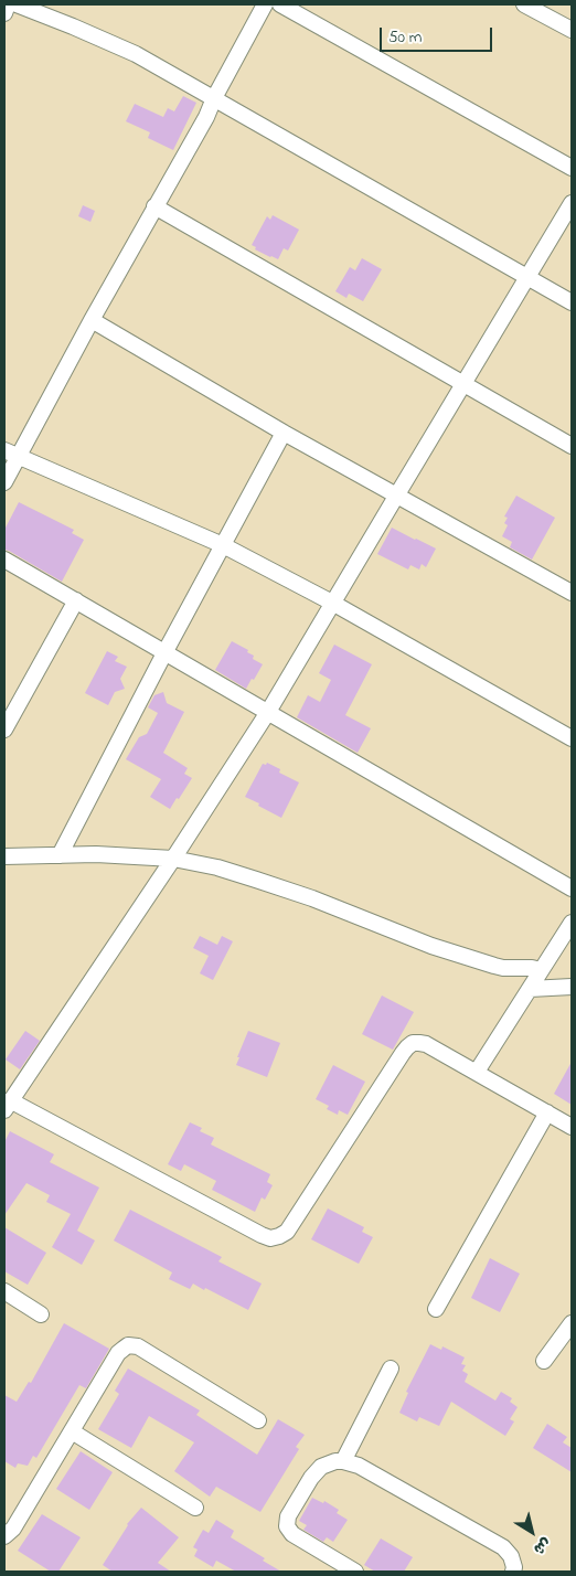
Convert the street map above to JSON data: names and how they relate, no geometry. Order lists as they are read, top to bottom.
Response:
{
  "scale_bar": "50 m",
  "north": "bottom right"
}
